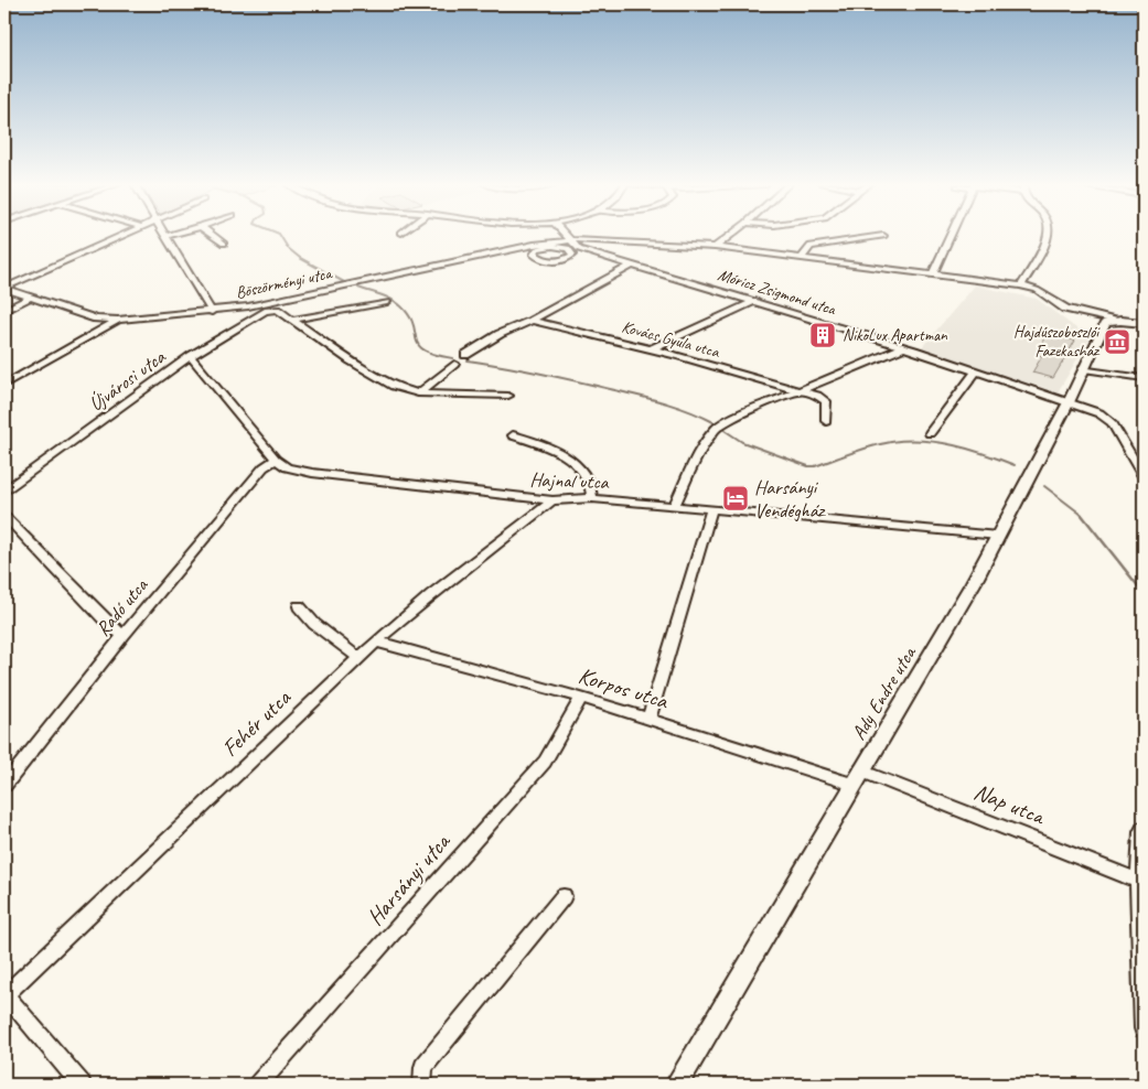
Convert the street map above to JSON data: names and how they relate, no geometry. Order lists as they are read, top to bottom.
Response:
{
  "streets": {
    "main road": ["Ady Endre utca"],
    "street": [
      "Böszörményi utca",
      "Móricz Zsigmond utca",
      "Kovács Gyula utca",
      "Újvárosi utca",
      "Hajnal utca",
      "Radó utca",
      "Korpos utca",
      "Fehér utca",
      "Nap utca",
      "Harsányi utca"
    ]
  },
  "crossings": [
    ["Böszörményi utca", "Móricz Zsigmond utca"],
    ["Böszörményi utca", "Ady Endre utca"],
    ["Móricz Zsigmond utca", "Ady Endre utca"],
    ["Újvárosi utca", "Hajnal utca"],
    ["Hajnal utca", "Radó utca"],
    ["Hajnal utca", "Ady Endre utca"],
    ["Hajnal utca", "Fehér utca"],
    ["Korpos utca", "Ady Endre utca"],
    ["Korpos utca", "Fehér utca"],
    ["Korpos utca", "Harsányi utca"],
    ["Ady Endre utca", "Nap utca"]
  ],
  "places": {
    "building": ["NikoLux Apartman"],
    "museum": ["Hajdúszoboszlói Fazekasház"],
    "hotel": ["Harsányi Vendégház"]
  }
}
